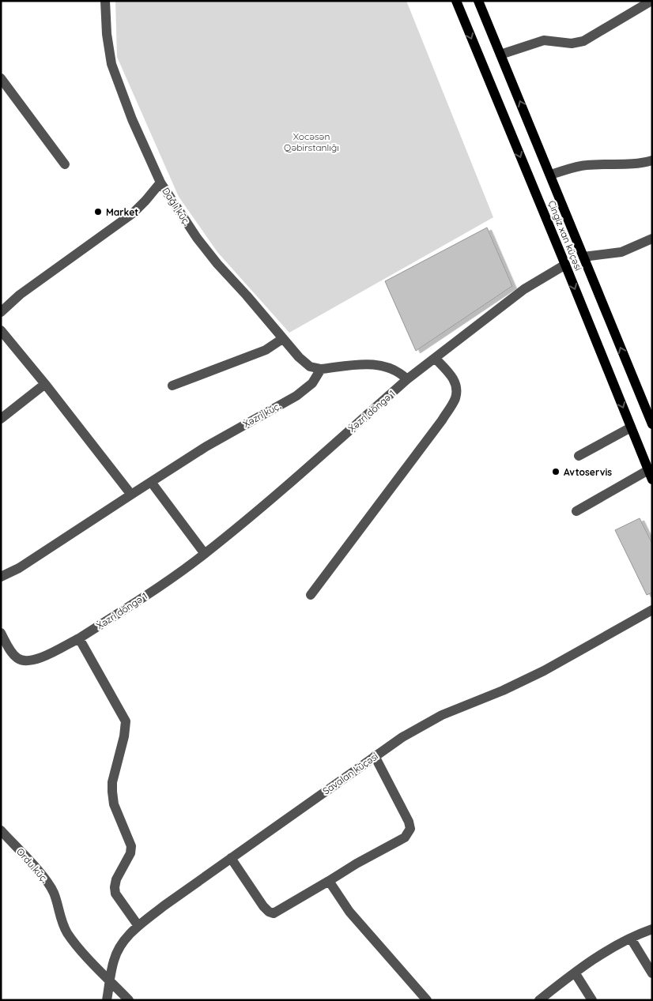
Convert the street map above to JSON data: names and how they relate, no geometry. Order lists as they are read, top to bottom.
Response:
{
  "streets": {
    "main road": ["Çingiz xan küçəsi"],
    "street": [
      "Dağlı küç.",
      "Xəzri döngə 1",
      "Xəzri küç.",
      "Savalan küçəsi",
      "Ordu küç."
    ]
  },
  "crossings": [
    ["Dağlı küç.", "Xəzri küç."],
    ["Savalan küçəsi", "Ordu küç."]
  ],
  "parks": ["Xocəsən Qəbirstanlığı"],
  "places": ["Market", "Avtoservis"]
}
